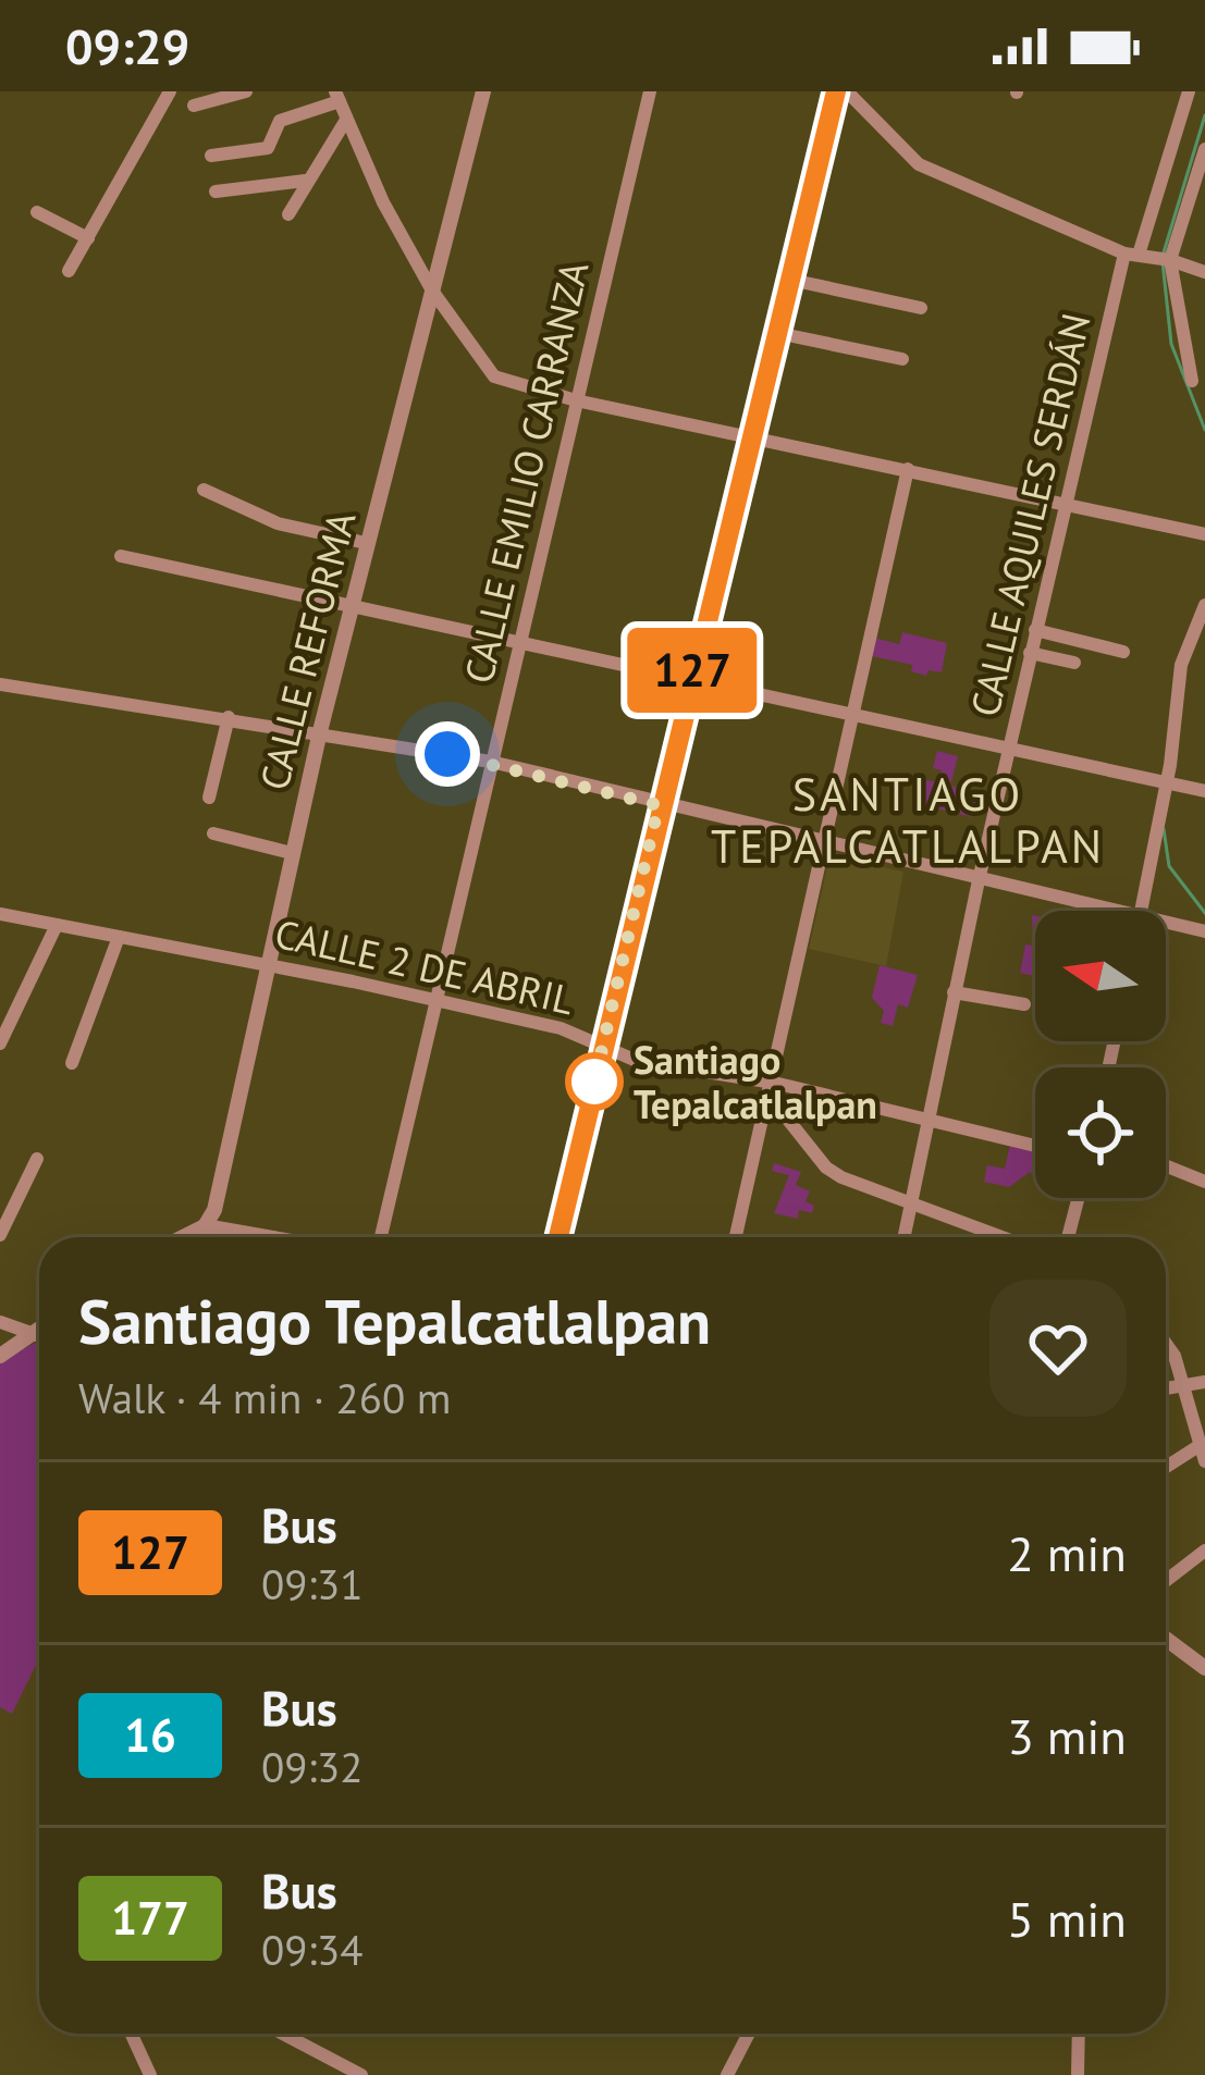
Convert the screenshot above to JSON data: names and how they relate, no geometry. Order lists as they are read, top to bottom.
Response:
{
  "streets": {
    "street": [
      "CALLE EMILIO CARRANZA",
      "CALLE AQUILES SERDÁN",
      "CALLE REFORMA",
      "CALLE 2 DE ABRIL"
    ]
  },
  "crossings": [
    ["CALLE EMILIO CARRANZA", "CALLE 2 DE ABRIL"],
    ["CALLE AQUILES SERDÁN", "CALLE 2 DE ABRIL"],
    ["CALLE REFORMA", "CALLE 2 DE ABRIL"]
  ],
  "districts": ["SANTIAGO TEPALCATLALPAN"],
  "places": ["Santiago Tepalcatlalpan"],
  "lines": ["bus line 127"],
  "north": "left",
  "page": {
    "status": "09:29",
    "on_map": "127",
    "heading": ["Santiago Tepalcatlalpan", "Walk · 4 min · 260 m"],
    "list": [
      {
        "mark": "127",
        "name": "Bus",
        "note": "09:31",
        "value": "2 min"
      },
      {
        "mark": "16",
        "name": "Bus",
        "note": "09:32",
        "value": "3 min"
      },
      {
        "mark": "177",
        "name": "Bus",
        "note": "09:34",
        "value": "5 min"
      }
    ]
  }
}
